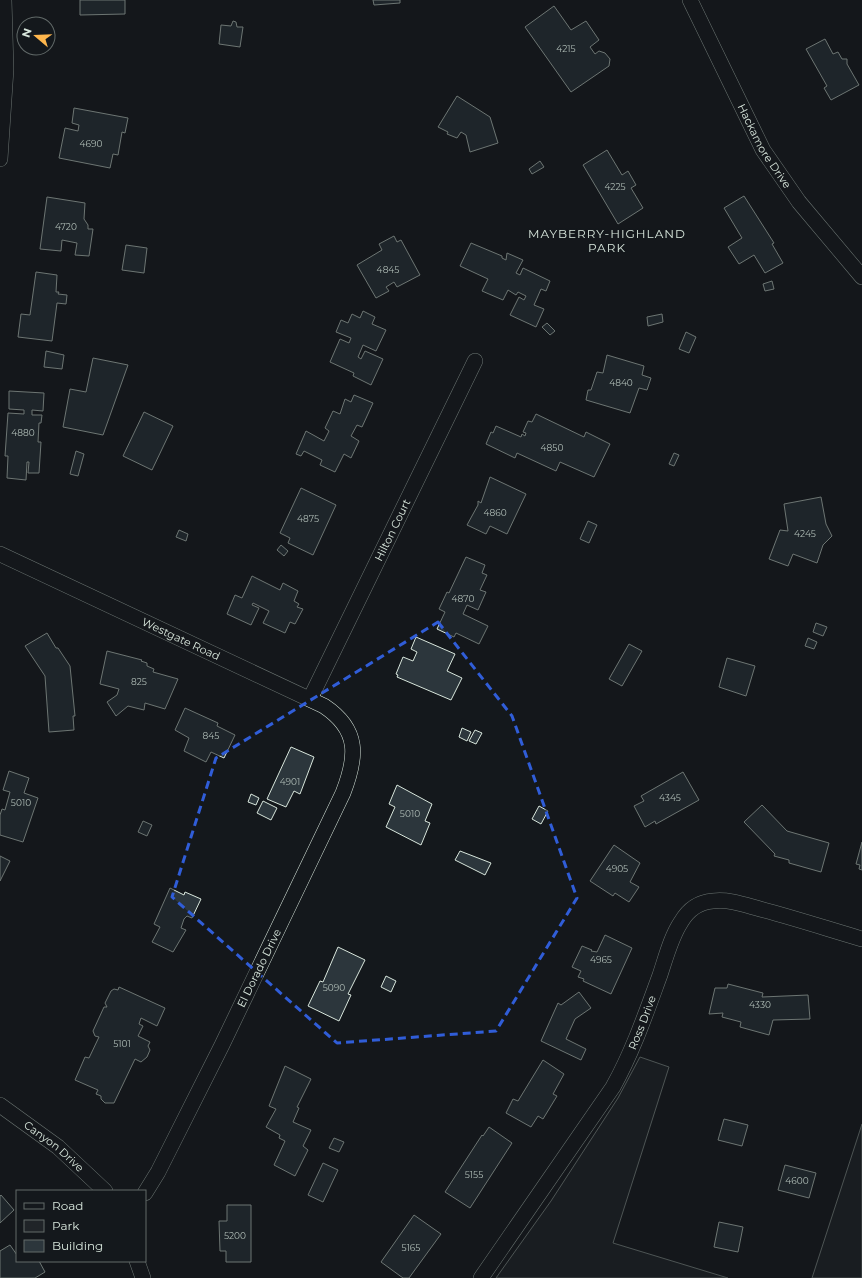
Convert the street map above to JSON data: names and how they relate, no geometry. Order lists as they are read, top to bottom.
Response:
{
  "streets": {
    "street": [
      "Hackamore Drive",
      "Hilton Court",
      "Westgate Road",
      "El Dorado Drive",
      "Ross Drive",
      "Canyon Drive"
    ]
  },
  "crossings": [
    ["Hilton Court", "Westgate Road"],
    ["Westgate Road", "El Dorado Drive"]
  ],
  "districts": ["MAYBERRY-HIGHLAND PARK"],
  "house_numbers": [
    "4215",
    "4690",
    "4225",
    "4720",
    "4845",
    "4840",
    "4880",
    "4850",
    "4860",
    "4875",
    "4245",
    "4870",
    "825",
    "845",
    "4901",
    "4345",
    "5010",
    "5010",
    "4905",
    "4965",
    "5090",
    "4330",
    "5101",
    "5155",
    "4600",
    "5200",
    "5165"
  ],
  "legend": ["Road", "Park", "Building"],
  "north": "left"
}
